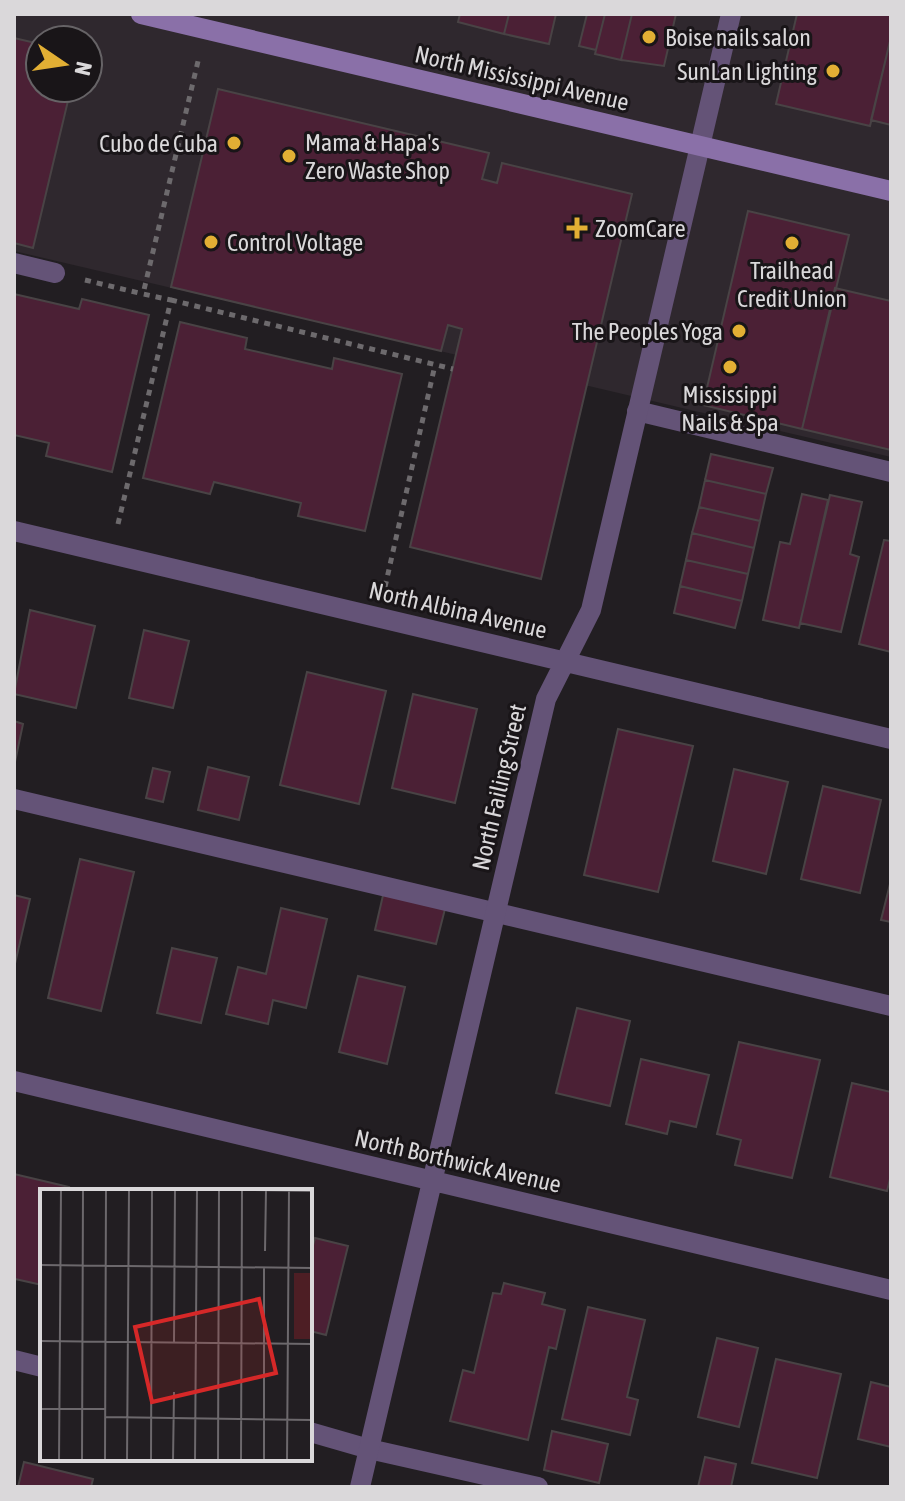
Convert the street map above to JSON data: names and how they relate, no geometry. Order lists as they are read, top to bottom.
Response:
{
  "streets": {
    "street": [
      "North Mississippi Avenue",
      "North Albina Avenue",
      "North Failing Street",
      "North Borthwick Avenue"
    ]
  },
  "crossings": [
    ["North Mississippi Avenue", "North Failing Street"],
    ["North Albina Avenue", "North Failing Street"],
    ["North Failing Street", "North Borthwick Avenue"]
  ],
  "places": {
    "other": [
      "Boise nails salon",
      "SunLan Lighting",
      "Cubo de Cuba",
      "Mama & Hapa's Zero Waste Shop",
      "Control Voltage",
      "Trailhead Credit Union",
      "The Peoples Yoga",
      "Mississippi Nails & Spa"
    ],
    "health": ["ZoomCare"]
  },
  "north": "right"
}
